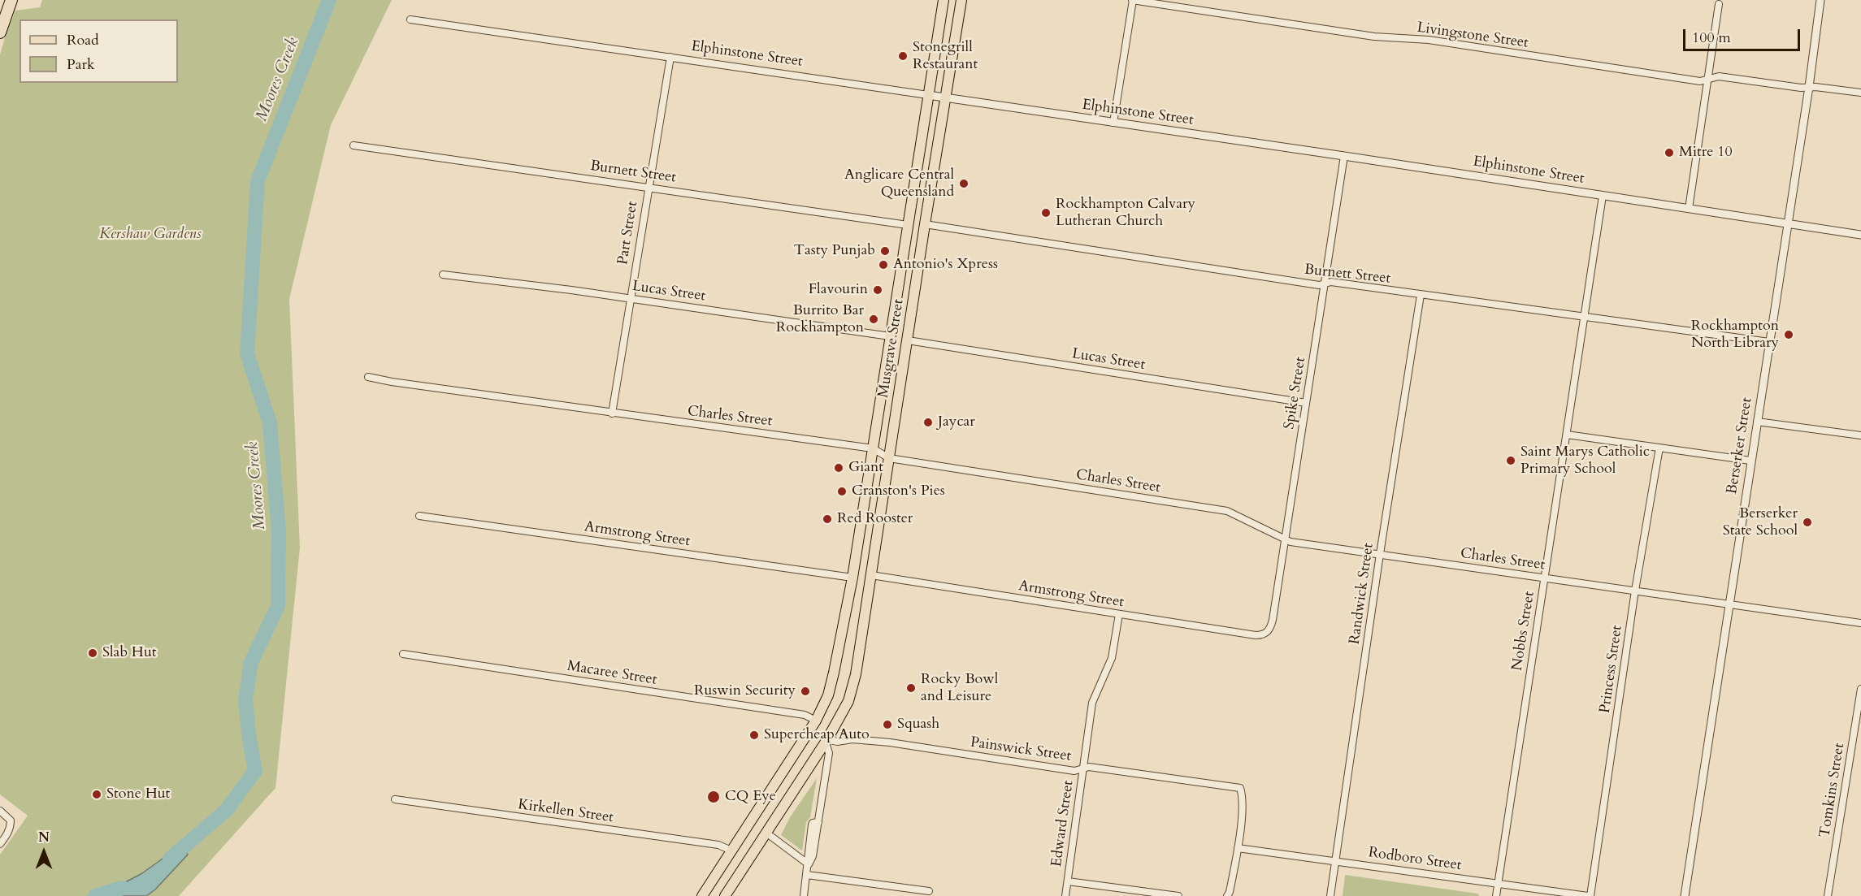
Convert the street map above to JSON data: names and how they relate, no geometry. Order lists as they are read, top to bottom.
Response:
{
  "streets": {
    "main road": ["Musgrave Street"],
    "street": [
      "Livingstone Street",
      "Elphinstone Street",
      "Burnett Street",
      "Part Street",
      "Lucas Street",
      "Spike Street",
      "Charles Street",
      "Berserker Street",
      "Armstrong Street",
      "Randwick Street",
      "Nobbs Street",
      "Princess Street",
      "Macaree Street",
      "Painswick Street",
      "Tomkins Street",
      "Kirkellen Street",
      "Edward Street",
      "Rodboro Street"
    ]
  },
  "crossings": [
    ["Livingstone Street", "Berserker Street"],
    ["Elphinstone Street", "Part Street"],
    ["Elphinstone Street", "Musgrave Street"],
    ["Elphinstone Street", "Spike Street"],
    ["Elphinstone Street", "Berserker Street"],
    ["Elphinstone Street", "Nobbs Street"],
    ["Burnett Street", "Part Street"],
    ["Burnett Street", "Musgrave Street"],
    ["Burnett Street", "Spike Street"],
    ["Burnett Street", "Berserker Street"],
    ["Burnett Street", "Randwick Street"],
    ["Burnett Street", "Nobbs Street"],
    ["Part Street", "Lucas Street"],
    ["Part Street", "Charles Street"],
    ["Lucas Street", "Musgrave Street"],
    ["Lucas Street", "Spike Street"],
    ["Musgrave Street", "Charles Street"],
    ["Musgrave Street", "Armstrong Street"],
    ["Musgrave Street", "Macaree Street"],
    ["Musgrave Street", "Painswick Street"],
    ["Musgrave Street", "Kirkellen Street"],
    ["Spike Street", "Charles Street"],
    ["Spike Street", "Armstrong Street"],
    ["Charles Street", "Berserker Street"],
    ["Charles Street", "Randwick Street"],
    ["Charles Street", "Nobbs Street"],
    ["Charles Street", "Princess Street"],
    ["Armstrong Street", "Edward Street"],
    ["Randwick Street", "Rodboro Street"],
    ["Nobbs Street", "Rodboro Street"],
    ["Princess Street", "Rodboro Street"],
    ["Painswick Street", "Edward Street"],
    ["Painswick Street", "Rodboro Street"]
  ],
  "water": ["Moores Creek"],
  "parks": ["Kershaw Gardens"],
  "places": [
    "Stonegrill Restaurant",
    "Mitre 10",
    "Anglicare Central Queensland",
    "Rockhampton Calvary Lutheran Church",
    "Tasty Punjab",
    "Antonio's Xpress",
    "Flavourin",
    "Burrito Bar Rockhampton",
    "Rockhampton North Library",
    "Jaycar",
    "Saint Marys Catholic Primary School",
    "Giant",
    "Cranston's Pies",
    "Red Rooster",
    "Berserker State School",
    "Slab Hut",
    "Rocky Bowl and Leisure",
    "Ruswin Security",
    "Squash",
    "Supercheap Auto",
    "Stone Hut",
    "CQ Eye"
  ],
  "legend": ["Road", "Park"],
  "scale_bar": "100 m",
  "north": "top"
}
